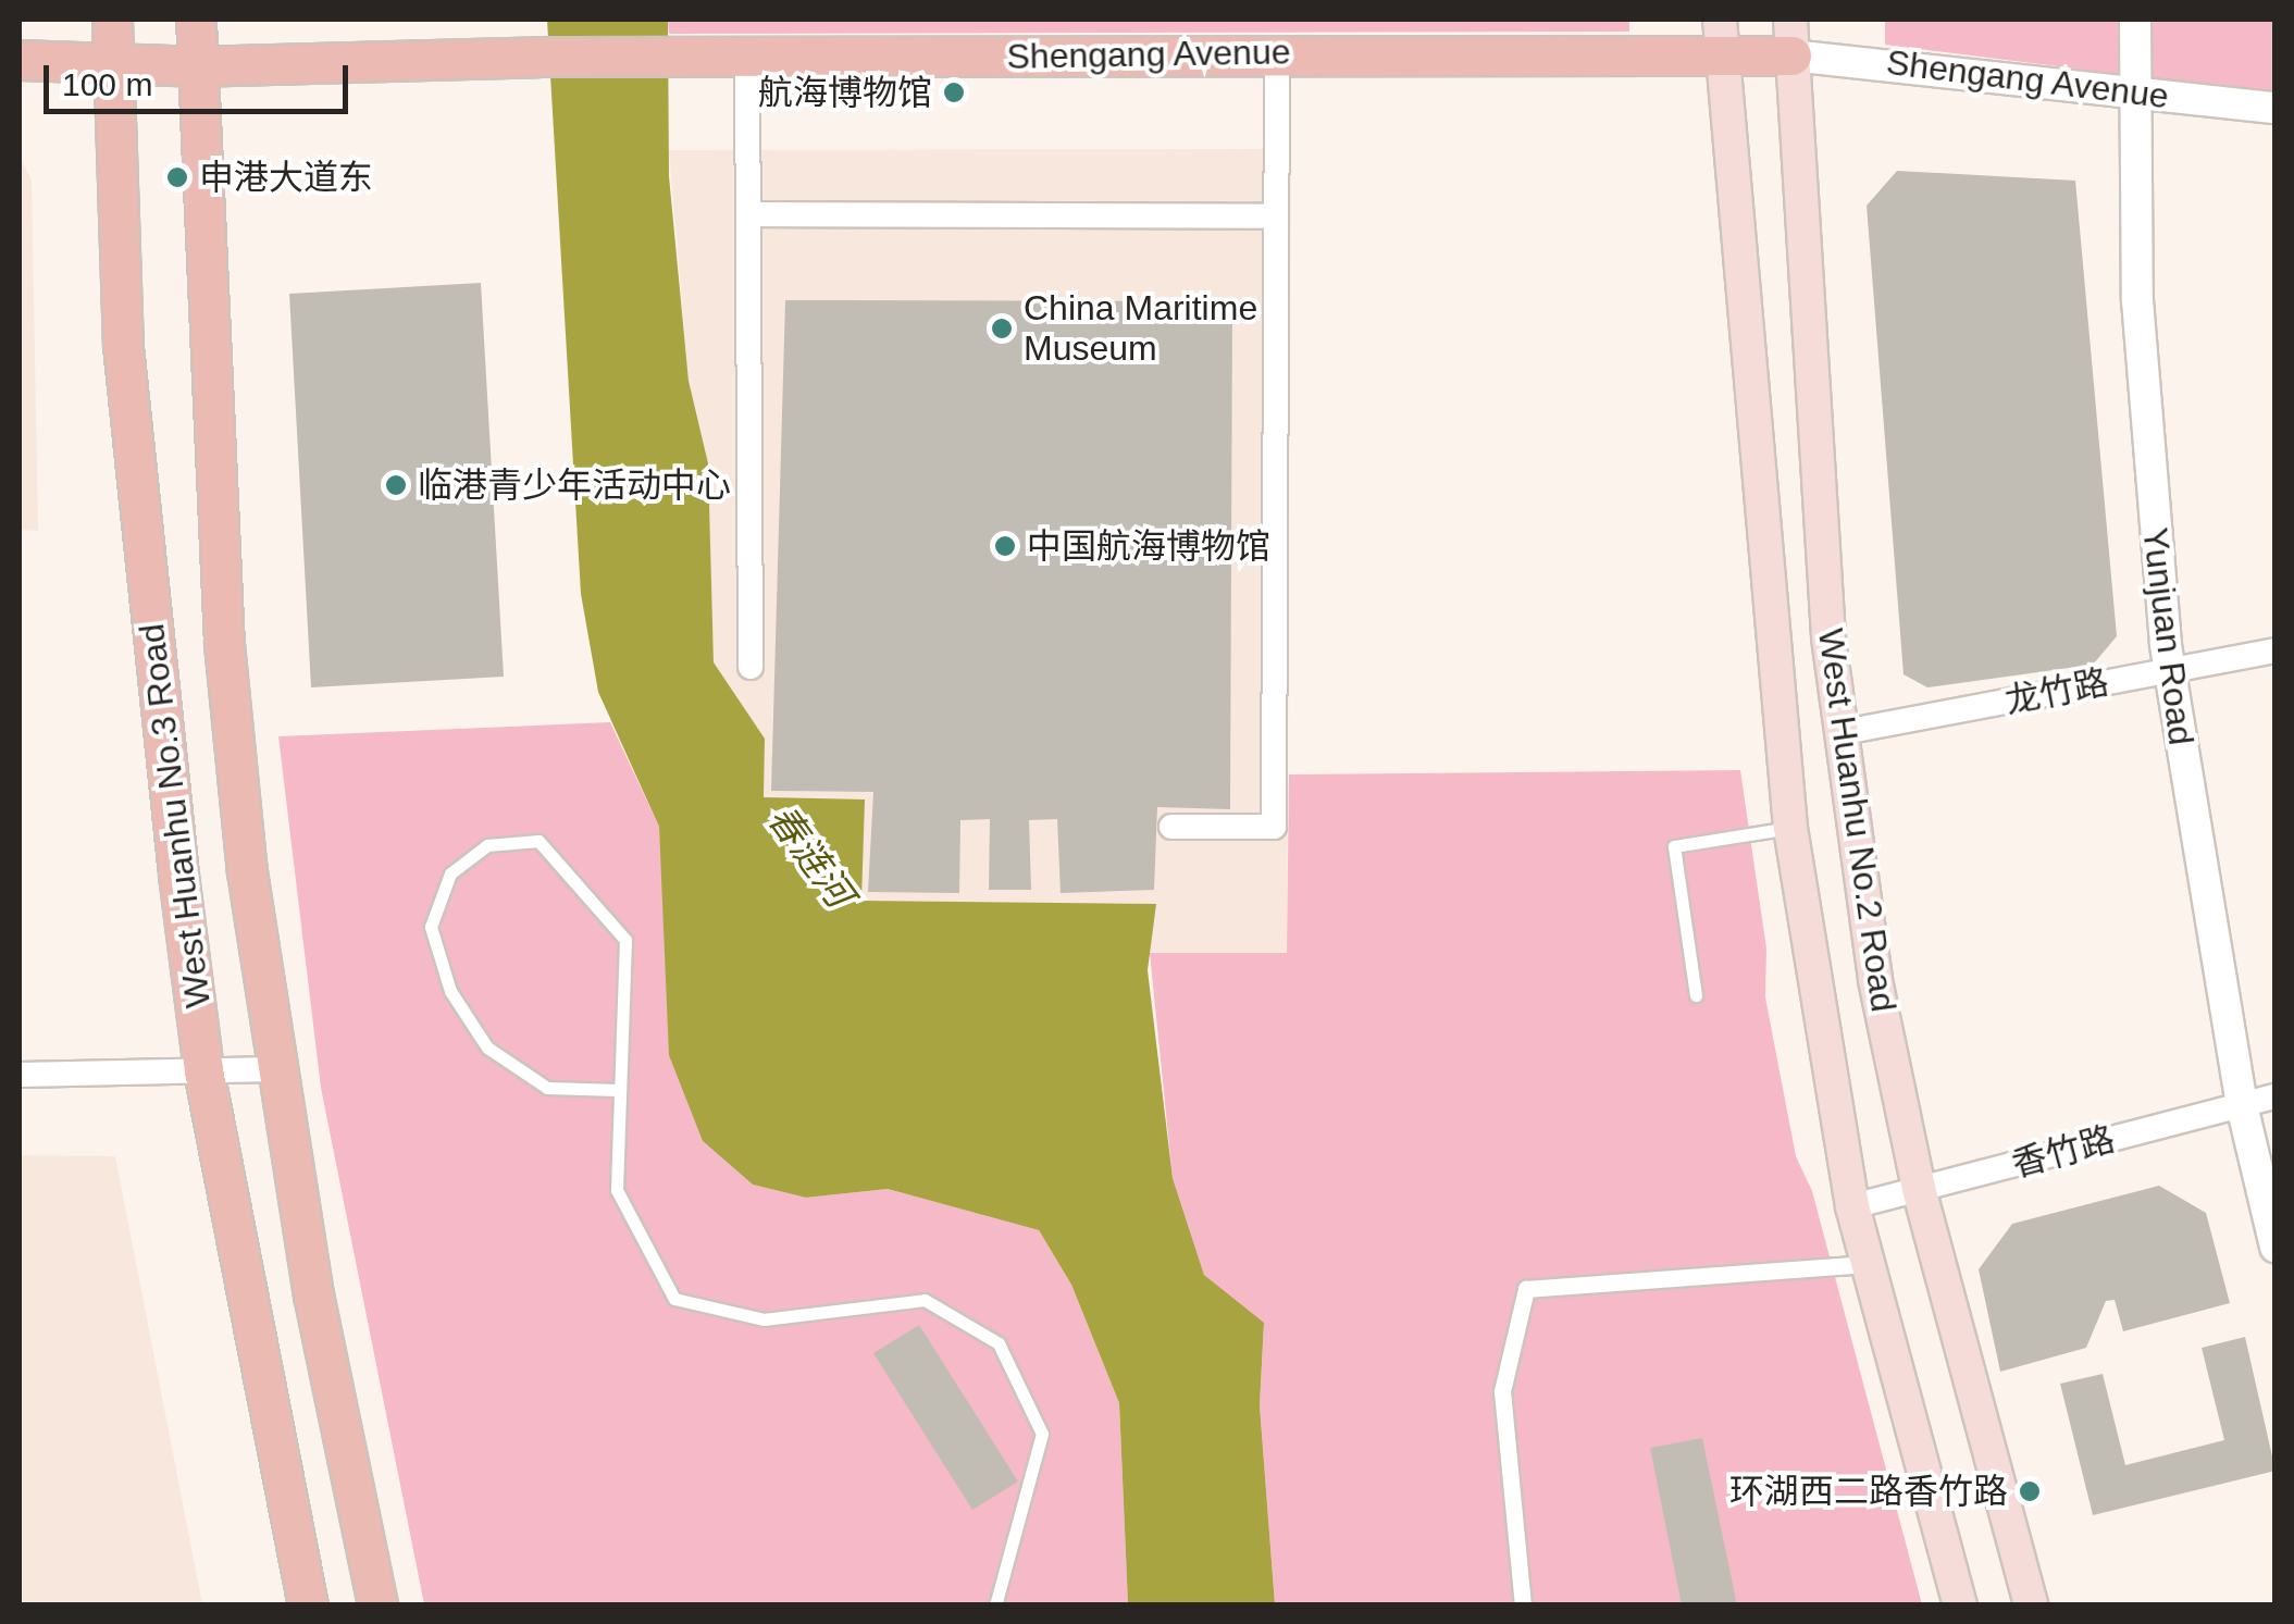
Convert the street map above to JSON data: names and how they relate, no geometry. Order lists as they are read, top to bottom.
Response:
{
  "streets": {
    "main road": ["Shengang Avenue", "West Huanhu No.3 Road", "West Huanhu No.2 Road"],
    "street": ["Yunjuan Road", "龙竹路", "香竹路"]
  },
  "crossings": [
    ["Shengang Avenue", "Yunjuan Road"],
    ["Shengang Avenue", "West Huanhu No.3 Road"],
    ["Shengang Avenue", "West Huanhu No.2 Road"],
    ["Yunjuan Road", "龙竹路"],
    ["Yunjuan Road", "香竹路"],
    ["龙竹路", "West Huanhu No.2 Road"],
    ["West Huanhu No.2 Road", "香竹路"]
  ],
  "water": ["春涟河"],
  "places": [
    "航海博物馆",
    "申港大道东",
    "China Maritime Museum",
    "临港青少年活动中心",
    "中国航海博物馆",
    "环湖西二路香竹路"
  ],
  "scale_bar": "100 m"
}
